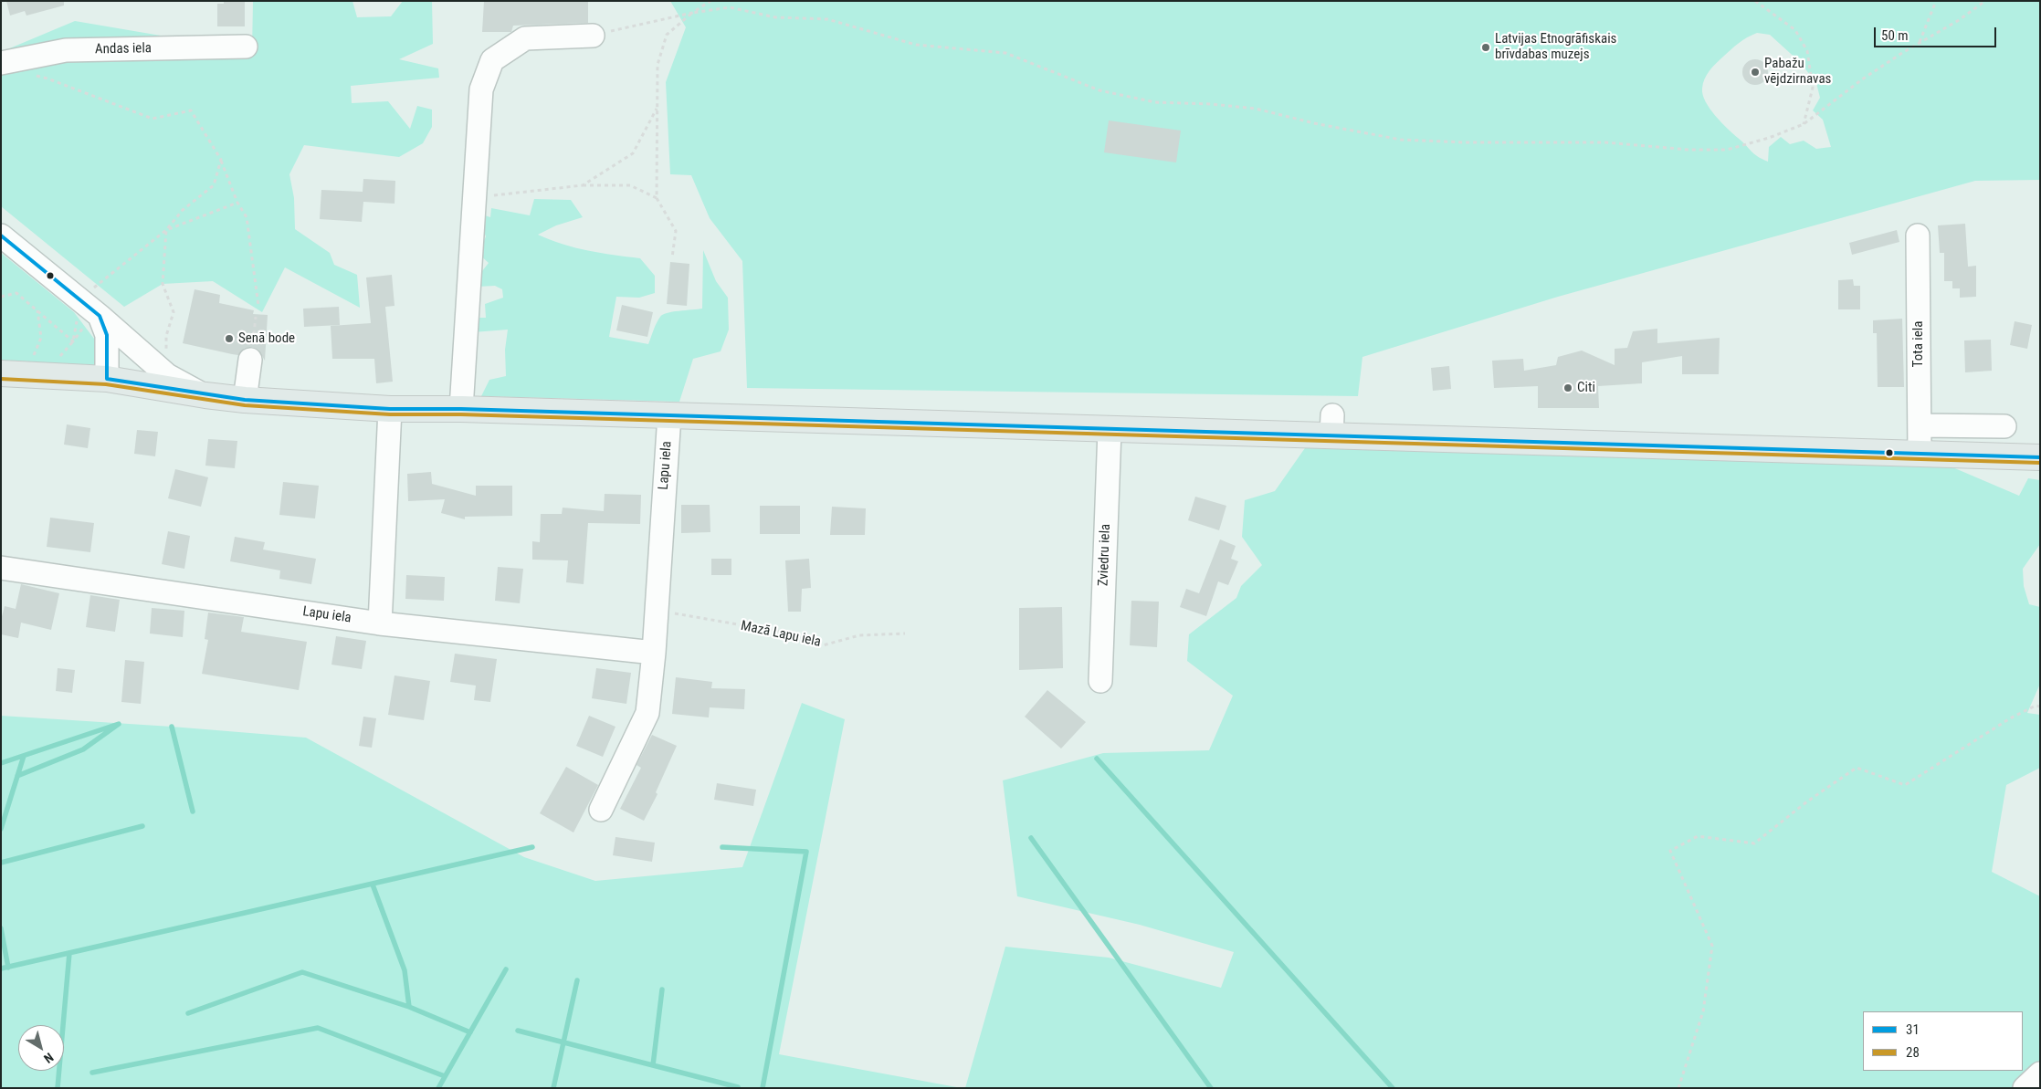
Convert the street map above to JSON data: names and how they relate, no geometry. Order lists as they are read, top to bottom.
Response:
{
  "streets": {
    "street": [
      "Andas iela",
      "Tota iela",
      "Lapu iela",
      "Zviedru iela"
    ],
    "path": ["Mazā Lapu iela"]
  },
  "crossings": [
    ["Lapu iela", "Mazā Lapu iela"]
  ],
  "places": [
    "Latvijas Etnogrāfiskais brīvdabas muzejs",
    "Pabažu vējdzirnavas",
    "Senā bode",
    "Citi"
  ],
  "lines": ["transit line 31", "transit line 28"],
  "legend": ["31", "28"],
  "scale_bar": "50 m",
  "north": "bottom right"
}
